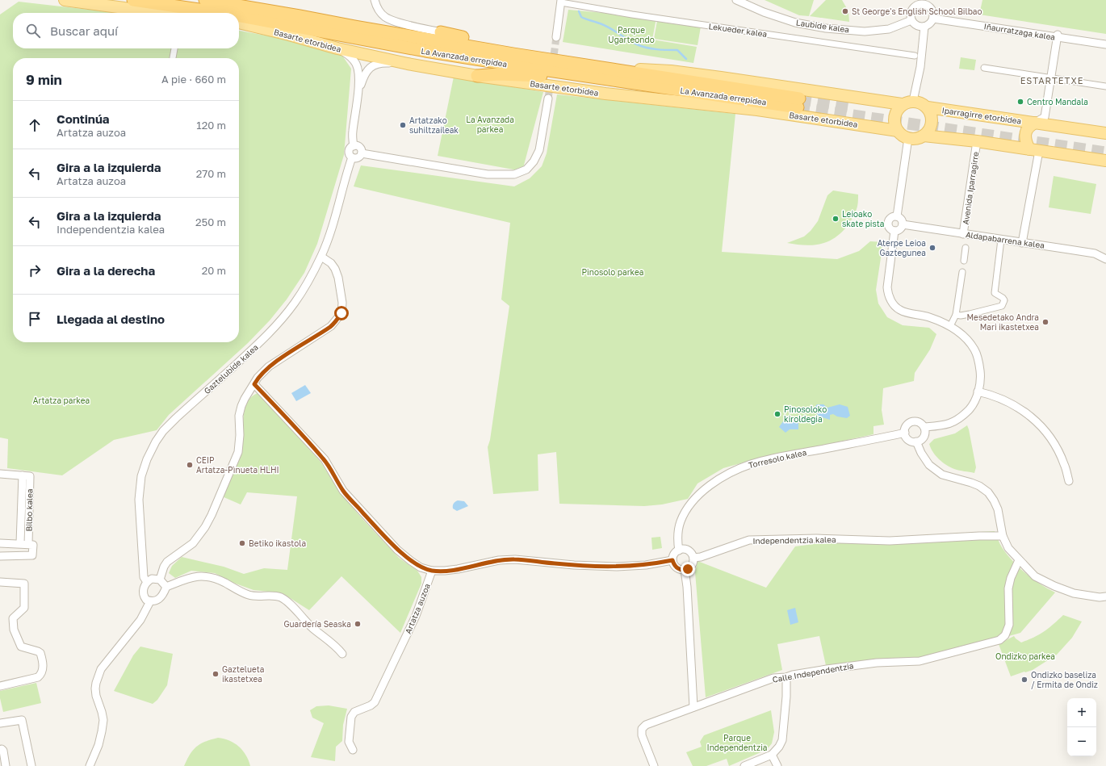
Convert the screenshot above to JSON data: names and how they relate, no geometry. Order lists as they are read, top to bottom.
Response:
{
  "streets": {
    "highway": ["La Avanzada errepidea"],
    "main road": ["Basarte etorbidea", "Iparragirre etorbidea"],
    "street": [
      "Laubide kalea",
      "Lekueder kalea",
      "Iñaurratzaga kalea",
      "Avenida Iparragirre",
      "Aldapabarrena kalea",
      "Gaztelubide kalea",
      "Torresolo kalea",
      "Bilbo kalea",
      "Independentzia kalea",
      "Artatza auzoa",
      "Calle Independentzia"
    ]
  },
  "crossings": [
    ["Laubide kalea", "Iñaurratzaga kalea"],
    ["Basarte etorbidea", "Iparragirre etorbidea"],
    ["Avenida Iparragirre", "Aldapabarrena kalea"],
    ["Torresolo kalea", "Independentzia kalea"]
  ],
  "districts": ["ESTARTETXE"],
  "parks": [
    "Parque Ugarteondo",
    "La Avanzada parkea",
    "Pinosolo parkea",
    "Artatza parkea",
    "Ondizko parkea",
    "Parque Independentzia"
  ],
  "places": [
    "St George's English School Bilbao",
    "Centro Mandala",
    "Artatzako suhiltzaileak",
    "Leioako skate pista",
    "Aterpe Leioa Gaztegunea",
    "Mesedetako Andra Mari ikastetxea",
    "Pinosoloko kiroldegia",
    "CEIP Artatza-Pìnueta HLHI",
    "Betiko ikastola",
    "Guardería Seaska",
    "Gaztelueta ikastetxea",
    "Ondizko baseliza / Ermita de Ondiz"
  ],
  "page": {
    "search": "Buscar aquí",
    "heading": ["9 min", "A pie · 660 m"],
    "list": [
      ["Continúa", "Artatza auzoa", "120 m"],
      ["Gira a la izquierda", "Artatza auzoa", "270 m"],
      ["Gira a la izquierda", "Independentzia kalea", "250 m"],
      ["Gira a la derecha", "20 m"],
      "Llegada al destino"
    ],
    "map_buttons": ["+", "−"]
  }
}
